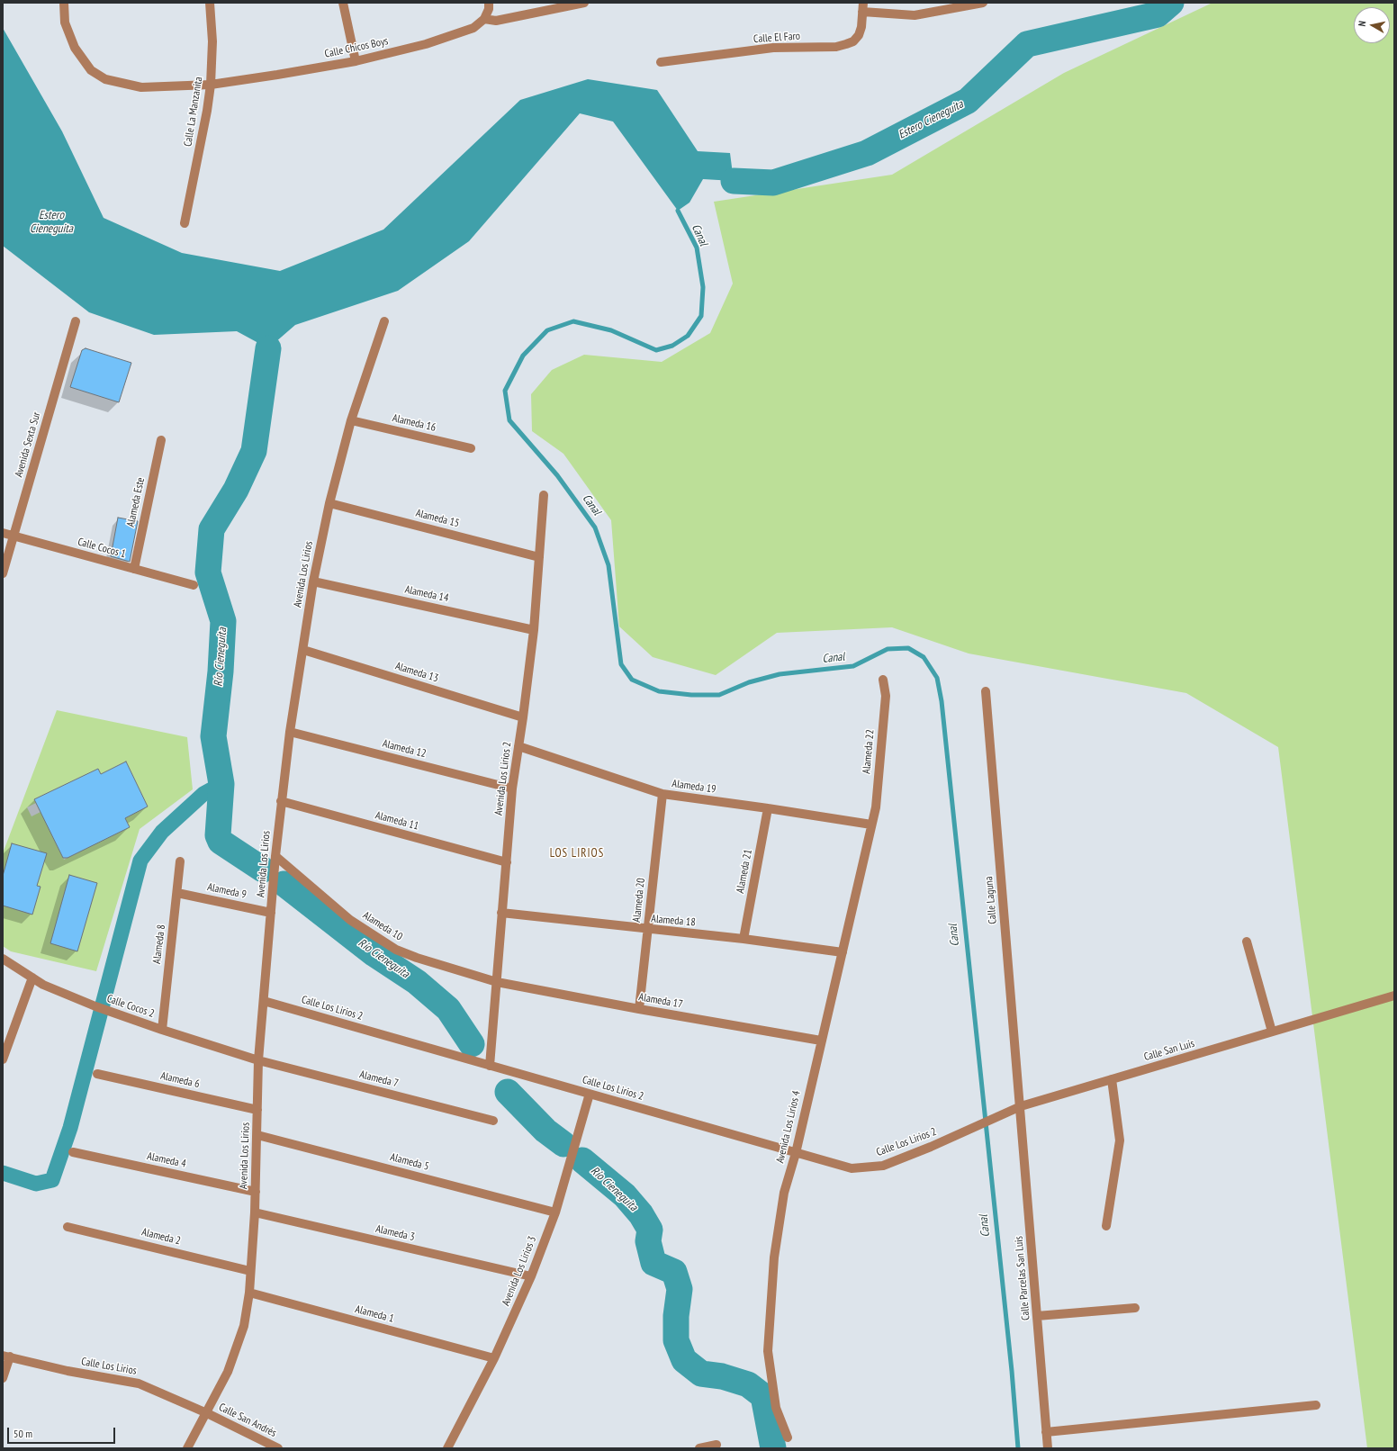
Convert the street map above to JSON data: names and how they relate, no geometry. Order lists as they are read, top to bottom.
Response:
{
  "streets": {
    "street": [
      "Calle El Faro",
      "Calle Chicos Boys",
      "Calle La Manzanita",
      "Alameda 16",
      "Avenida Sexta Sur",
      "Alameda Este",
      "Alameda 15",
      "Calle Cocos 1",
      "Avenida Los Lirios",
      "Alameda 14",
      "Alameda 13",
      "Alameda 12",
      "Alameda 22",
      "Avenida Los Lirios 2",
      "Alameda 19",
      "Alameda 11",
      "Alameda 21",
      "Alameda 9",
      "Alameda 20",
      "Calle Laguna",
      "Alameda 18",
      "Alameda 10",
      "Alameda 8",
      "Alameda 17",
      "Calle Cocos 2",
      "Calle Los Lirios 2",
      "Calle San Luis",
      "Alameda 7",
      "Alameda 6",
      "Avenida Los Lirios 4",
      "Alameda 4",
      "Alameda 5",
      "Alameda 3",
      "Alameda 2",
      "Avenida Los Lirios 3",
      "Calle Parcelas San Luis",
      "Alameda 1",
      "Calle Los Lirios",
      "Calle San Andrés"
    ]
  },
  "crossings": [
    ["Calle Chicos Boys", "Calle La Manzanita"],
    ["Alameda 16", "Avenida Los Lirios"],
    ["Avenida Sexta Sur", "Calle Cocos 1"],
    ["Alameda Este", "Calle Cocos 1"],
    ["Alameda 15", "Avenida Los Lirios"],
    ["Alameda 15", "Avenida Los Lirios 2"],
    ["Avenida Los Lirios", "Alameda 14"],
    ["Avenida Los Lirios", "Alameda 13"],
    ["Avenida Los Lirios", "Alameda 12"],
    ["Avenida Los Lirios", "Alameda 11"],
    ["Avenida Los Lirios", "Alameda 9"],
    ["Avenida Los Lirios", "Alameda 10"],
    ["Avenida Los Lirios", "Calle Cocos 2"],
    ["Avenida Los Lirios", "Calle Los Lirios 2"],
    ["Avenida Los Lirios", "Alameda 7"],
    ["Avenida Los Lirios", "Alameda 6"],
    ["Avenida Los Lirios", "Alameda 4"],
    ["Avenida Los Lirios", "Alameda 5"],
    ["Avenida Los Lirios", "Alameda 3"],
    ["Avenida Los Lirios", "Alameda 2"],
    ["Avenida Los Lirios", "Alameda 1"],
    ["Avenida Los Lirios", "Calle Los Lirios"],
    ["Avenida Los Lirios", "Calle San Andrés"],
    ["Alameda 14", "Avenida Los Lirios 2"],
    ["Alameda 13", "Avenida Los Lirios 2"],
    ["Alameda 12", "Avenida Los Lirios 2"],
    ["Alameda 22", "Alameda 19"],
    ["Alameda 22", "Avenida Los Lirios 4"],
    ["Avenida Los Lirios 2", "Alameda 19"],
    ["Avenida Los Lirios 2", "Alameda 11"],
    ["Avenida Los Lirios 2", "Alameda 18"],
    ["Avenida Los Lirios 2", "Alameda 10"],
    ["Avenida Los Lirios 2", "Alameda 17"],
    ["Avenida Los Lirios 2", "Calle Los Lirios 2"],
    ["Alameda 19", "Alameda 21"],
    ["Alameda 19", "Alameda 20"],
    ["Alameda 19", "Avenida Los Lirios 4"],
    ["Alameda 21", "Alameda 18"],
    ["Alameda 9", "Alameda 8"],
    ["Alameda 20", "Alameda 18"],
    ["Alameda 20", "Alameda 17"],
    ["Calle Laguna", "Calle San Luis"],
    ["Calle Laguna", "Calle Parcelas San Luis"],
    ["Alameda 18", "Avenida Los Lirios 4"],
    ["Alameda 10", "Alameda 17"],
    ["Alameda 8", "Calle Cocos 2"],
    ["Alameda 17", "Avenida Los Lirios 4"],
    ["Calle Cocos 2", "Alameda 7"],
    ["Calle Los Lirios 2", "Calle San Luis"],
    ["Calle Los Lirios 2", "Avenida Los Lirios 4"],
    ["Calle Los Lirios 2", "Avenida Los Lirios 3"],
    ["Calle San Luis", "Calle Parcelas San Luis"],
    ["Alameda 5", "Avenida Los Lirios 3"],
    ["Alameda 3", "Avenida Los Lirios 3"],
    ["Avenida Los Lirios 3", "Alameda 1"],
    ["Calle Los Lirios", "Calle San Andrés"]
  ],
  "districts": ["LOS LIRIOS"],
  "water": ["Estero Cieneguita", "Canal", "Río Cieneguita"],
  "scale_bar": "50 m",
  "north": "left"
}
